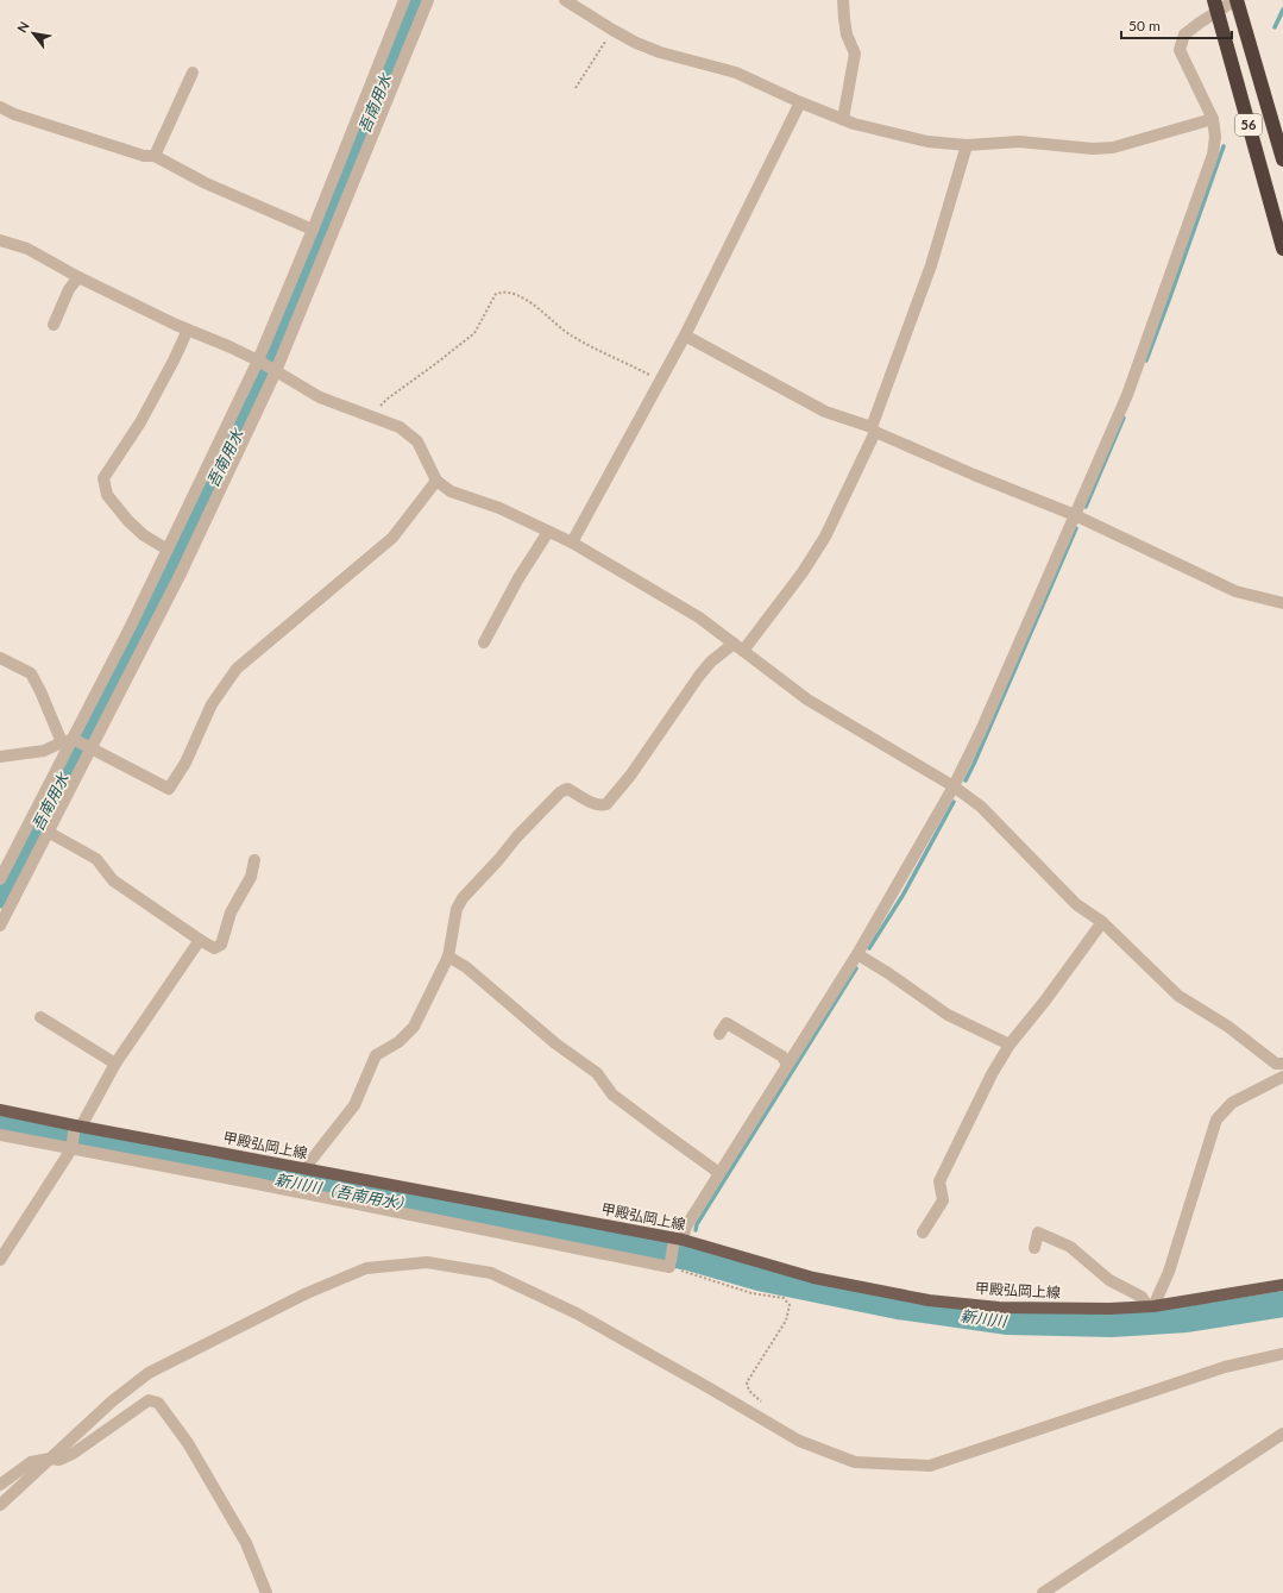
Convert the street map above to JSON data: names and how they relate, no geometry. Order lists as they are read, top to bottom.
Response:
{
  "streets": {
    "highway": ["56"],
    "main road": ["甲殿弘岡上線"]
  },
  "water": ["吾南用水", "新川川（吾南用水）", "新川川"],
  "scale_bar": "50 m",
  "north": "top left"
}
